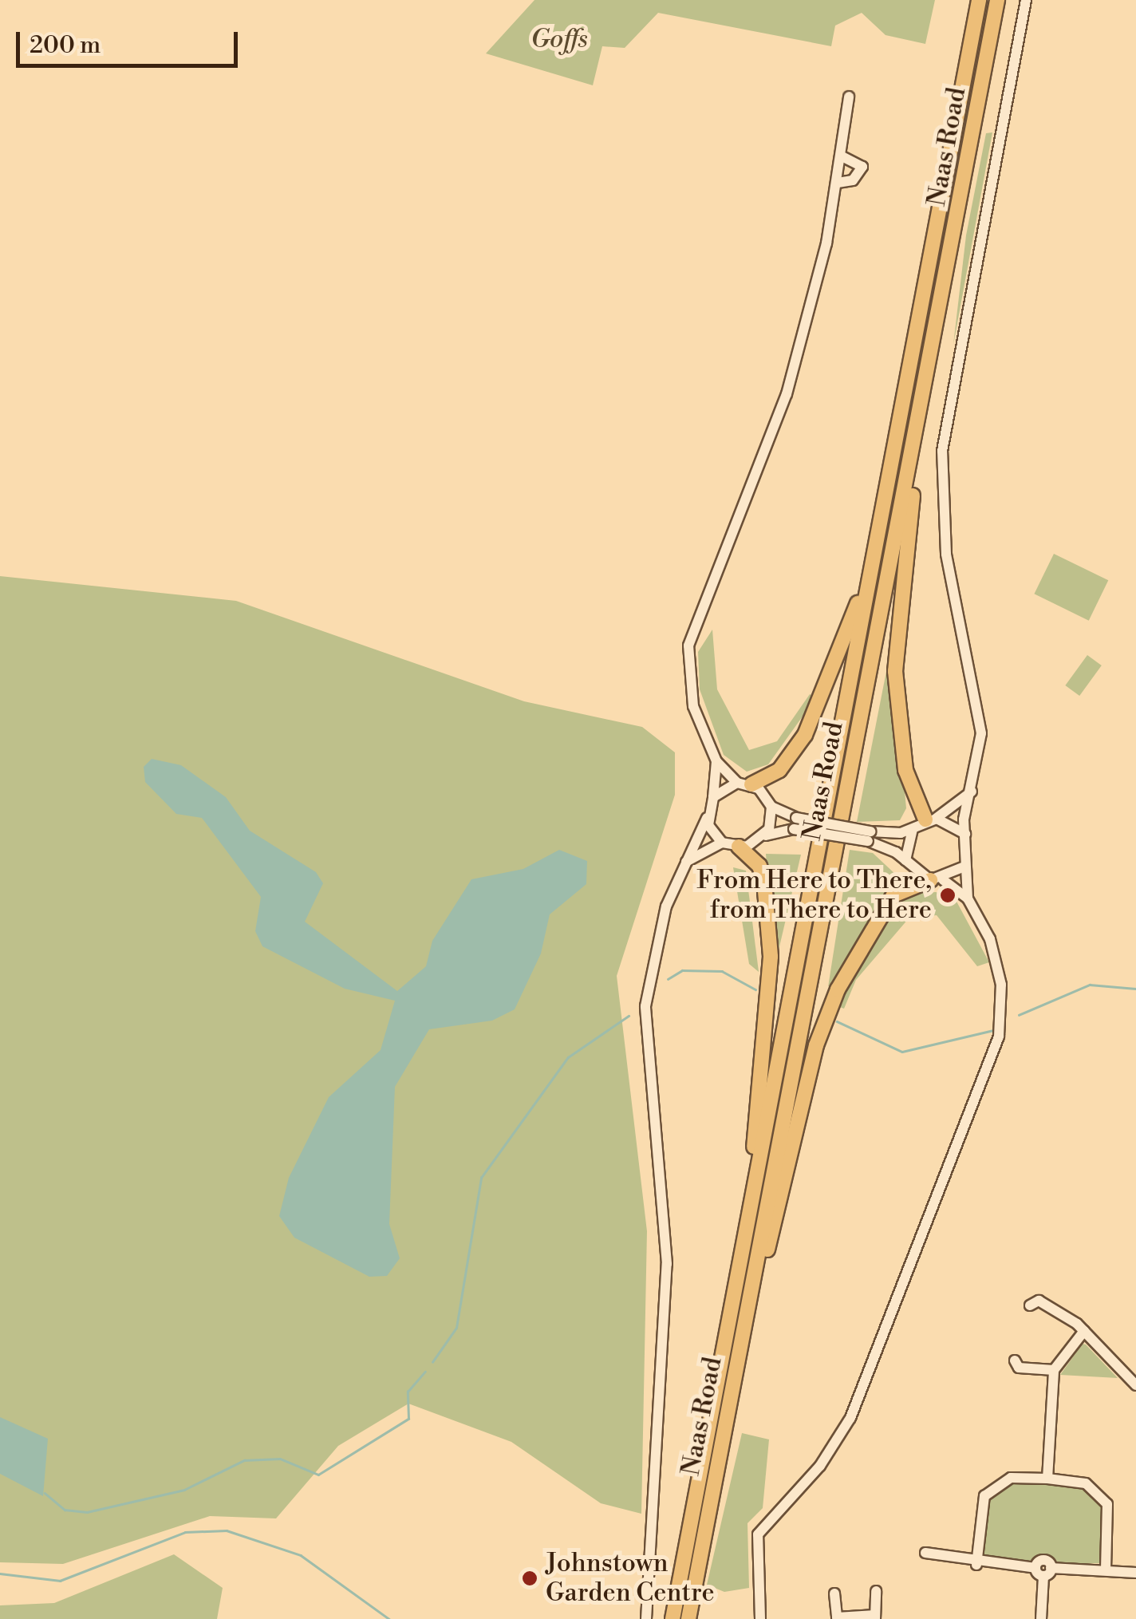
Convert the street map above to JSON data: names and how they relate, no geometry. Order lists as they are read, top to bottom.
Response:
{
  "streets": {
    "highway": ["Naas Road"]
  },
  "parks": ["Goffs"],
  "places": ["From Here to There, from There to Here", "Johnstown Garden Centre"],
  "scale_bar": "200 m"
}
